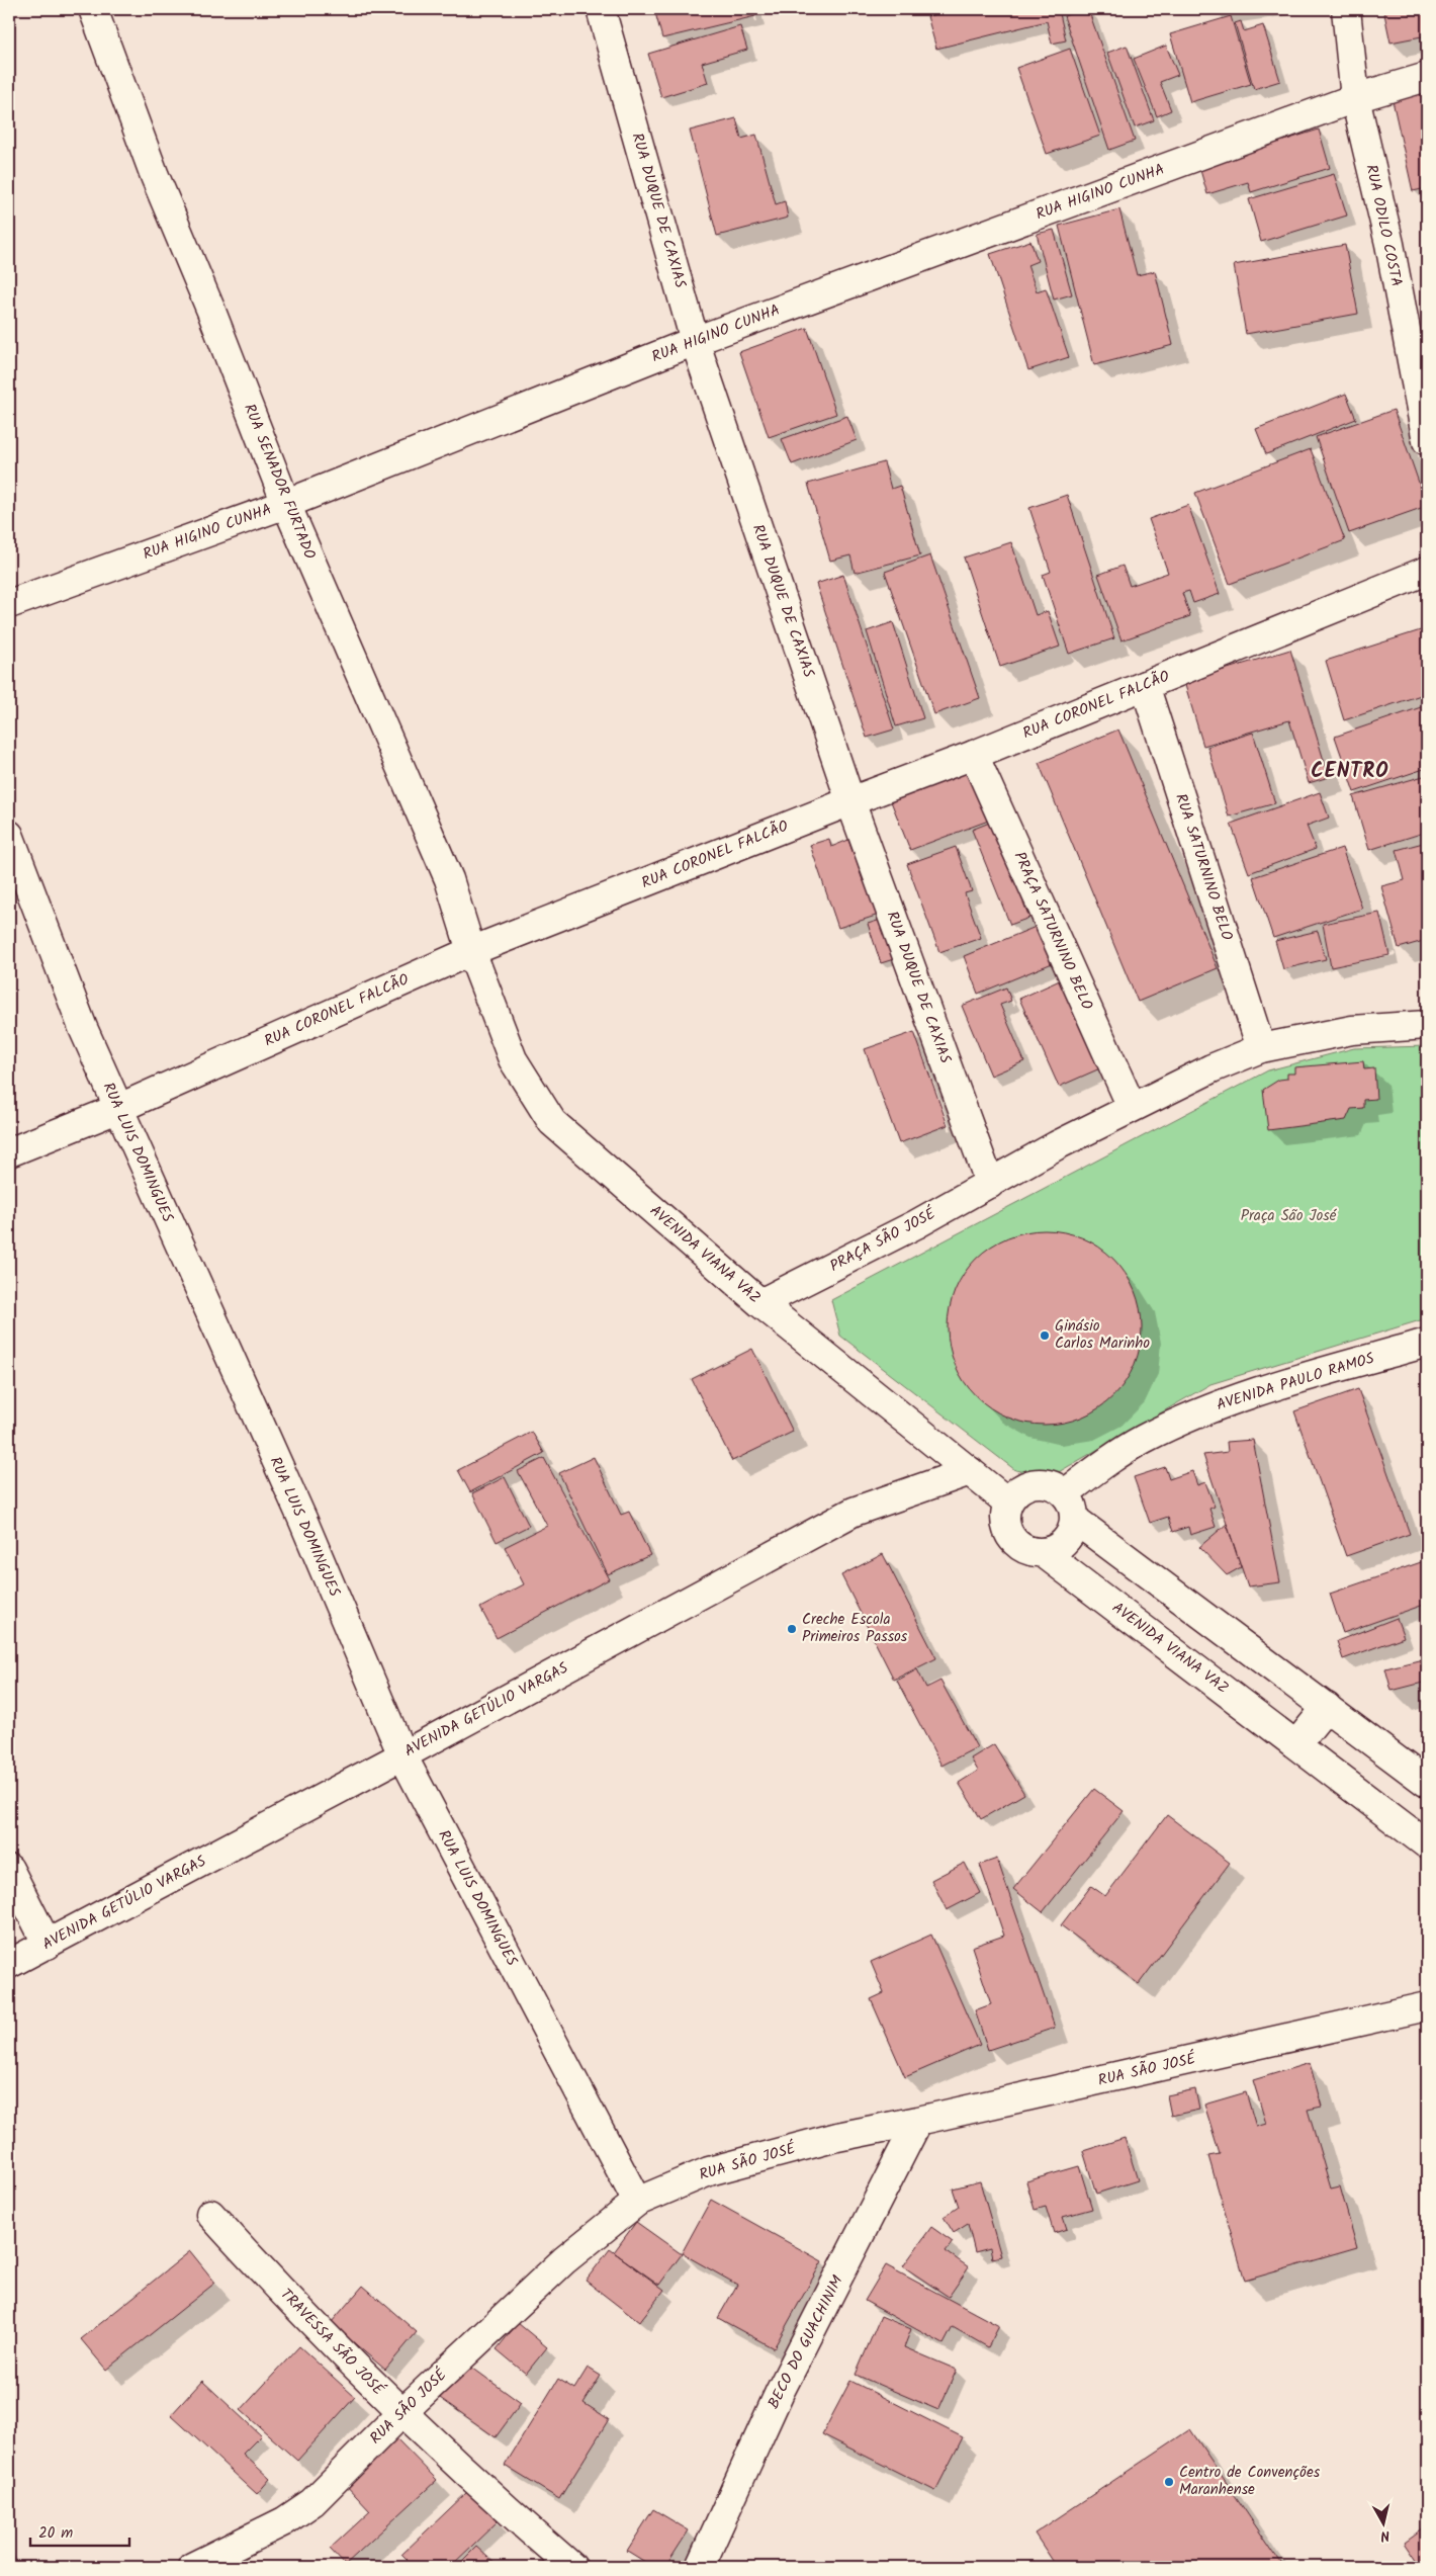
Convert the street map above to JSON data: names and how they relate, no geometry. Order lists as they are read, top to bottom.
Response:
{
  "streets": {
    "street": [
      "RUA HIGINO CUNHA",
      "RUA DUQUE DE CAXIAS",
      "RUA ODILO COSTA",
      "RUA SENADOR FURTADO",
      "RUA CORONEL FALCÃO",
      "RUA SATURNINO BELO",
      "PRAÇA SATURNINO BELO",
      "RUA LUIS DOMINGUES",
      "PRAÇA SÃO JOSÉ",
      "AVENIDA VIANA VAZ",
      "AVENIDA PAULO RAMOS",
      "AVENIDA GETÚLIO VARGAS",
      "RUA SÃO JOSÉ",
      "TRAVESSA SÃO JOSÉ",
      "BECO DO GUACHINIM"
    ]
  },
  "crossings": [
    ["RUA HIGINO CUNHA", "RUA DUQUE DE CAXIAS"],
    ["RUA HIGINO CUNHA", "RUA ODILO COSTA"],
    ["RUA HIGINO CUNHA", "RUA SENADOR FURTADO"],
    ["RUA DUQUE DE CAXIAS", "RUA CORONEL FALCÃO"],
    ["RUA DUQUE DE CAXIAS", "PRAÇA SÃO JOSÉ"],
    ["RUA SENADOR FURTADO", "RUA CORONEL FALCÃO"],
    ["RUA SENADOR FURTADO", "AVENIDA VIANA VAZ"],
    ["RUA CORONEL FALCÃO", "RUA SATURNINO BELO"],
    ["RUA CORONEL FALCÃO", "PRAÇA SATURNINO BELO"],
    ["RUA CORONEL FALCÃO", "RUA LUIS DOMINGUES"],
    ["RUA CORONEL FALCÃO", "AVENIDA VIANA VAZ"],
    ["RUA SATURNINO BELO", "PRAÇA SÃO JOSÉ"],
    ["PRAÇA SATURNINO BELO", "PRAÇA SÃO JOSÉ"],
    ["RUA LUIS DOMINGUES", "AVENIDA GETÚLIO VARGAS"],
    ["RUA LUIS DOMINGUES", "RUA SÃO JOSÉ"],
    ["PRAÇA SÃO JOSÉ", "AVENIDA VIANA VAZ"],
    ["AVENIDA VIANA VAZ", "AVENIDA PAULO RAMOS"],
    ["AVENIDA VIANA VAZ", "AVENIDA GETÚLIO VARGAS"],
    ["RUA SÃO JOSÉ", "TRAVESSA SÃO JOSÉ"],
    ["RUA SÃO JOSÉ", "BECO DO GUACHINIM"]
  ],
  "districts": ["CENTRO"],
  "parks": ["Praça São José"],
  "places": ["Ginásio Carlos Marinho", "Creche Escola Primeiros Passos", "Centro de Convenções Maranhense"],
  "scale_bar": "20 m",
  "north": "bottom"
}
